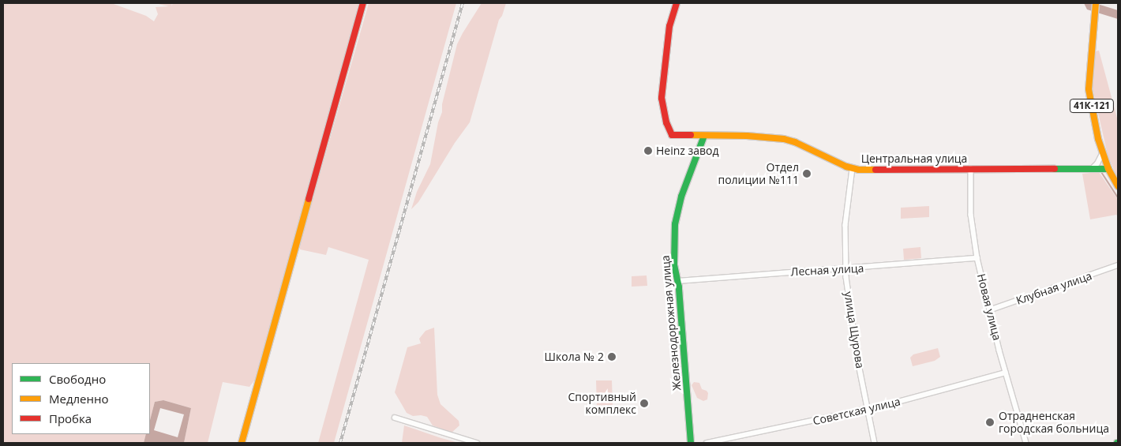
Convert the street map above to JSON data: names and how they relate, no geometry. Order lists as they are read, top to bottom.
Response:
{
  "streets": {
    "street": [
      "41К-121",
      "Центральная улица",
      "Лесная улица",
      "Клубная улица",
      "Новая улица",
      "Железнодорожная улица",
      "улица Щурова",
      "Советская улица"
    ]
  },
  "crossings": [
    ["41К-121", "Центральная улица"],
    ["Центральная улица", "Новая улица"],
    ["Центральная улица", "Железнодорожная улица"],
    ["Центральная улица", "улица Щурова"],
    ["Лесная улица", "Новая улица"],
    ["Лесная улица", "Железнодорожная улица"],
    ["Лесная улица", "улица Щурова"],
    ["Клубная улица", "Новая улица"],
    ["Новая улица", "Советская улица"],
    ["улица Щурова", "Советская улица"]
  ],
  "places": [
    "Heinz завод",
    "Отдел полиции №111",
    "Школа № 2",
    "Спортивный комплекс",
    "Отрадненская городская больница"
  ],
  "legend": ["Свободно", "Медленно", "Пробка"]
}
